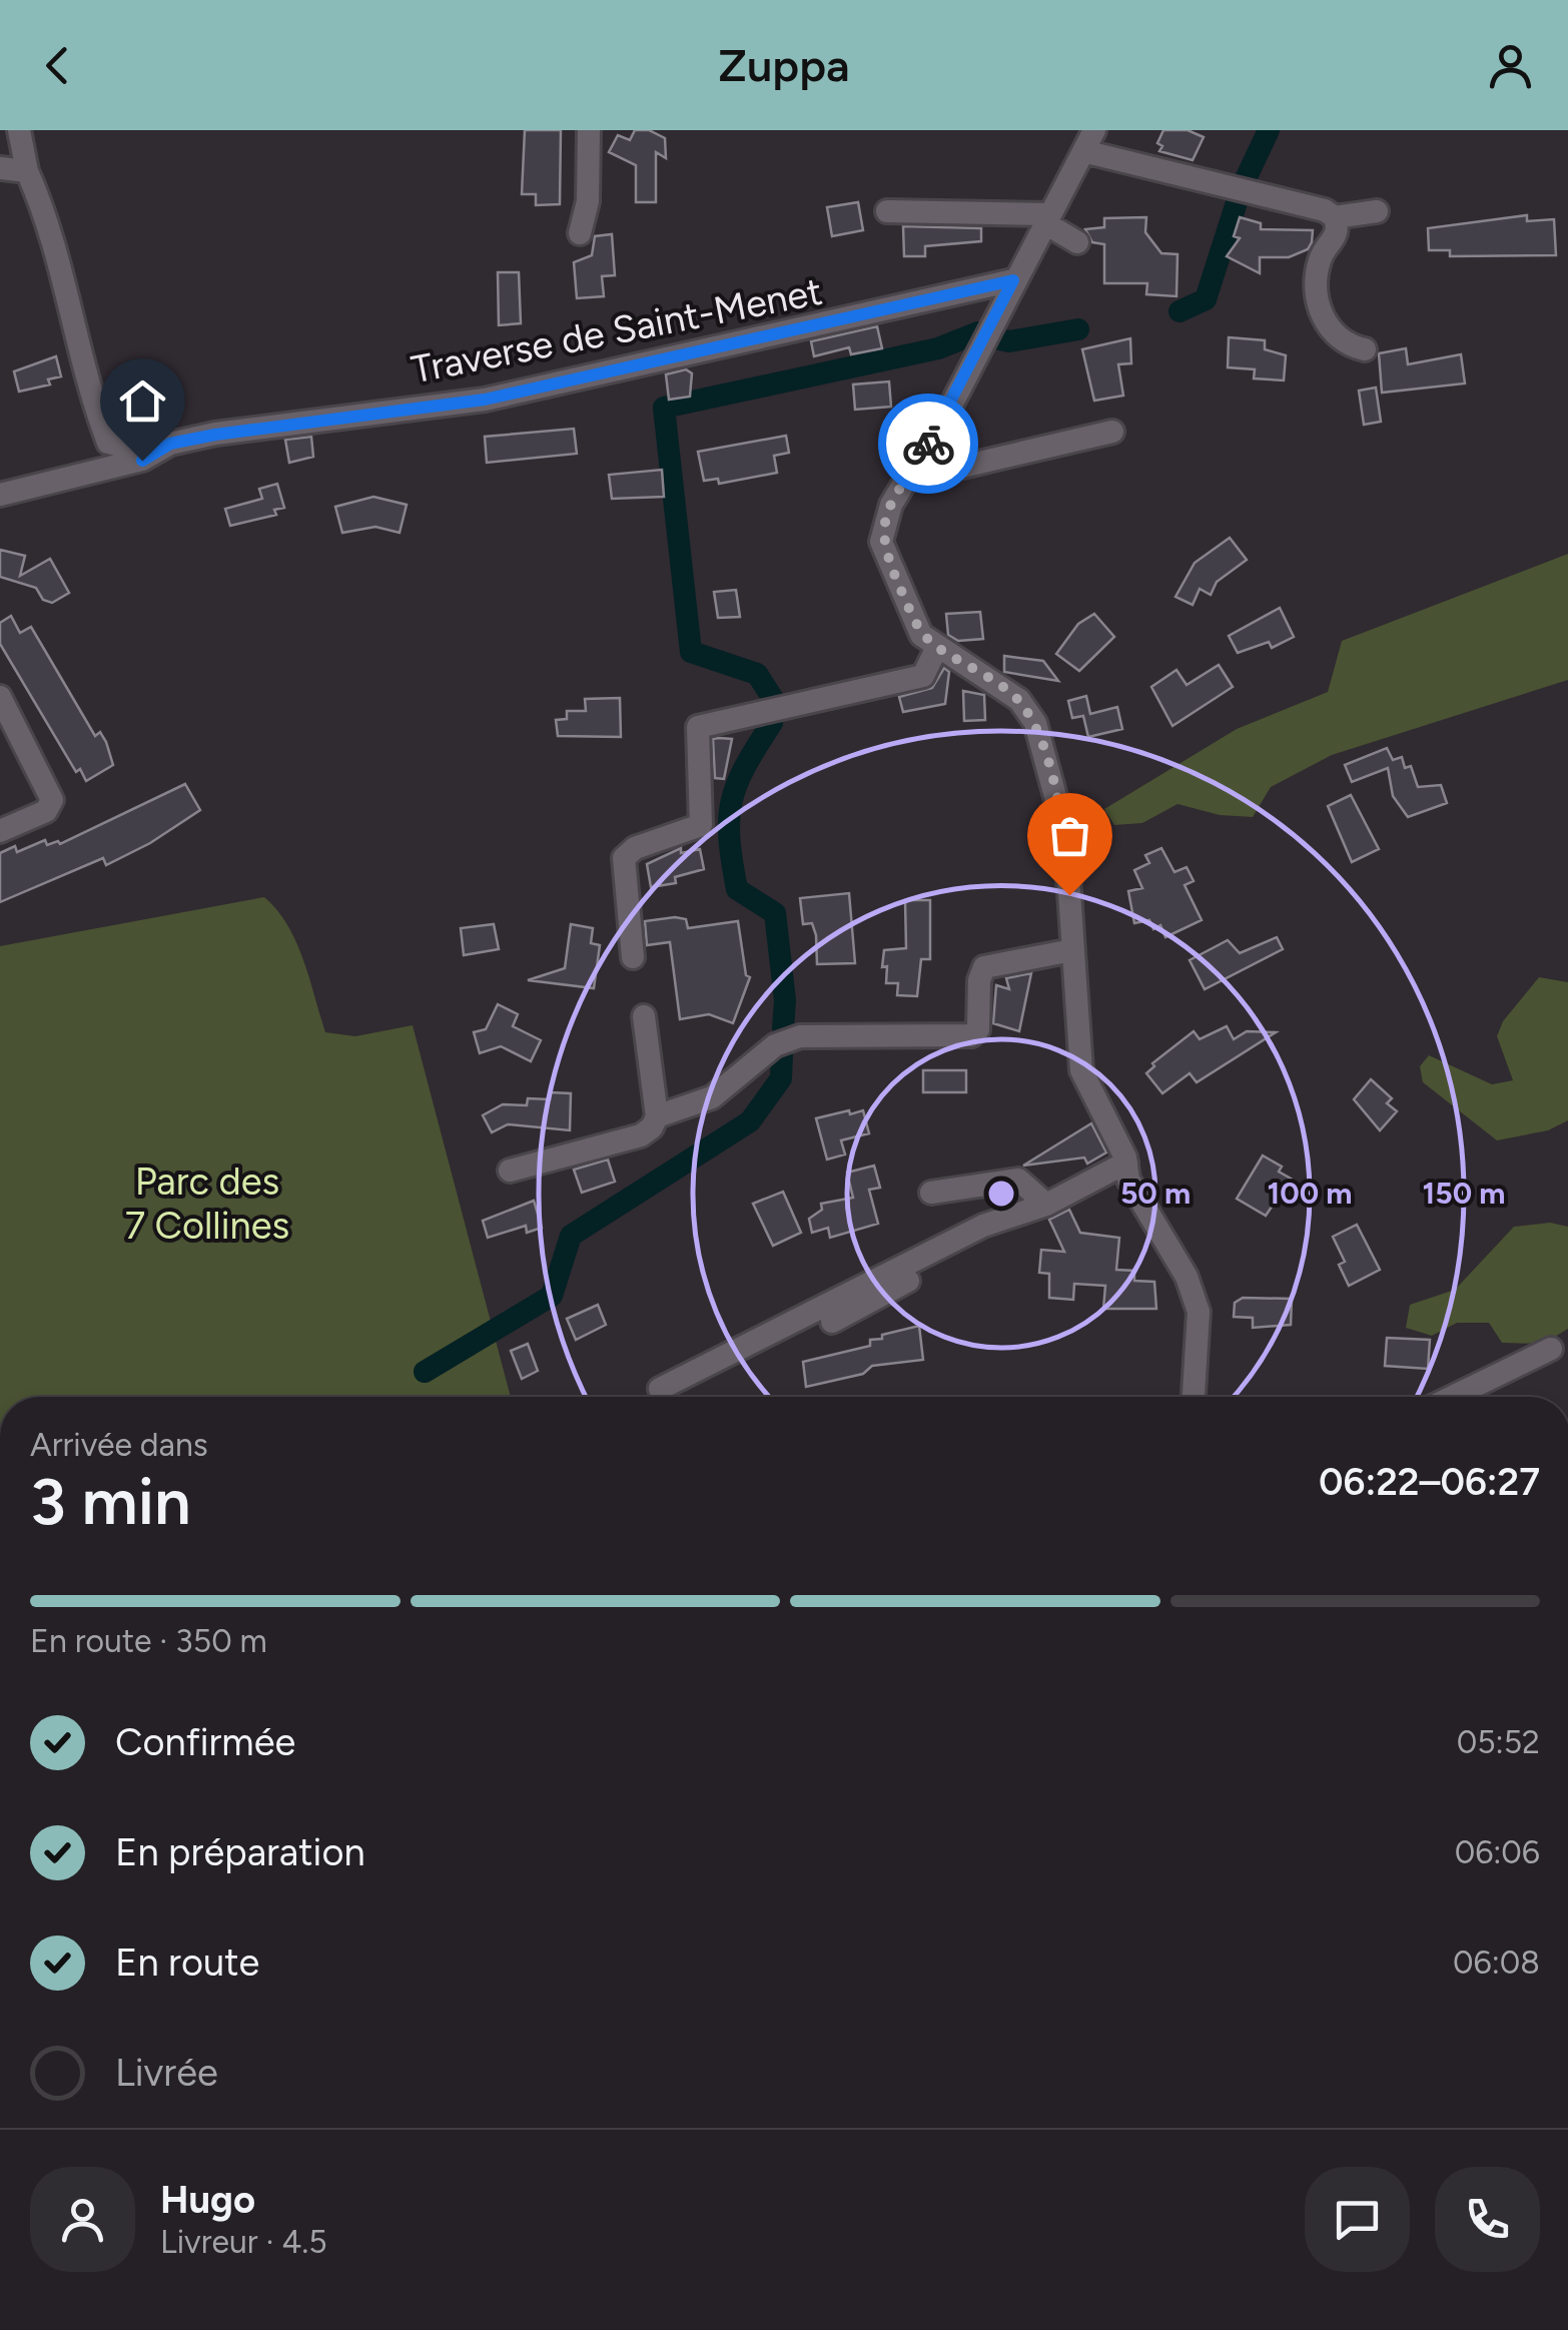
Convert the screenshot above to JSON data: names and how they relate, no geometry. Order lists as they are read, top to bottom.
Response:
{
  "streets": {
    "street": ["Traverse de Saint-Menet"]
  },
  "parks": ["Parc des 7 Collines"],
  "page": {
    "header": "Zuppa",
    "heading": ["3 min", "Arrivée dans", "06:22–06:27"],
    "panel": ["Hugo", "Livreur · 4.5"],
    "bar": "En route · 350 m",
    "list": [
      ["Confirmée", "05:52"],
      ["En préparation", "06:06"],
      ["En route", "06:08"],
      "Livrée"
    ]
  },
  "rings": ["50 m", "100 m", "150 m"]
}
